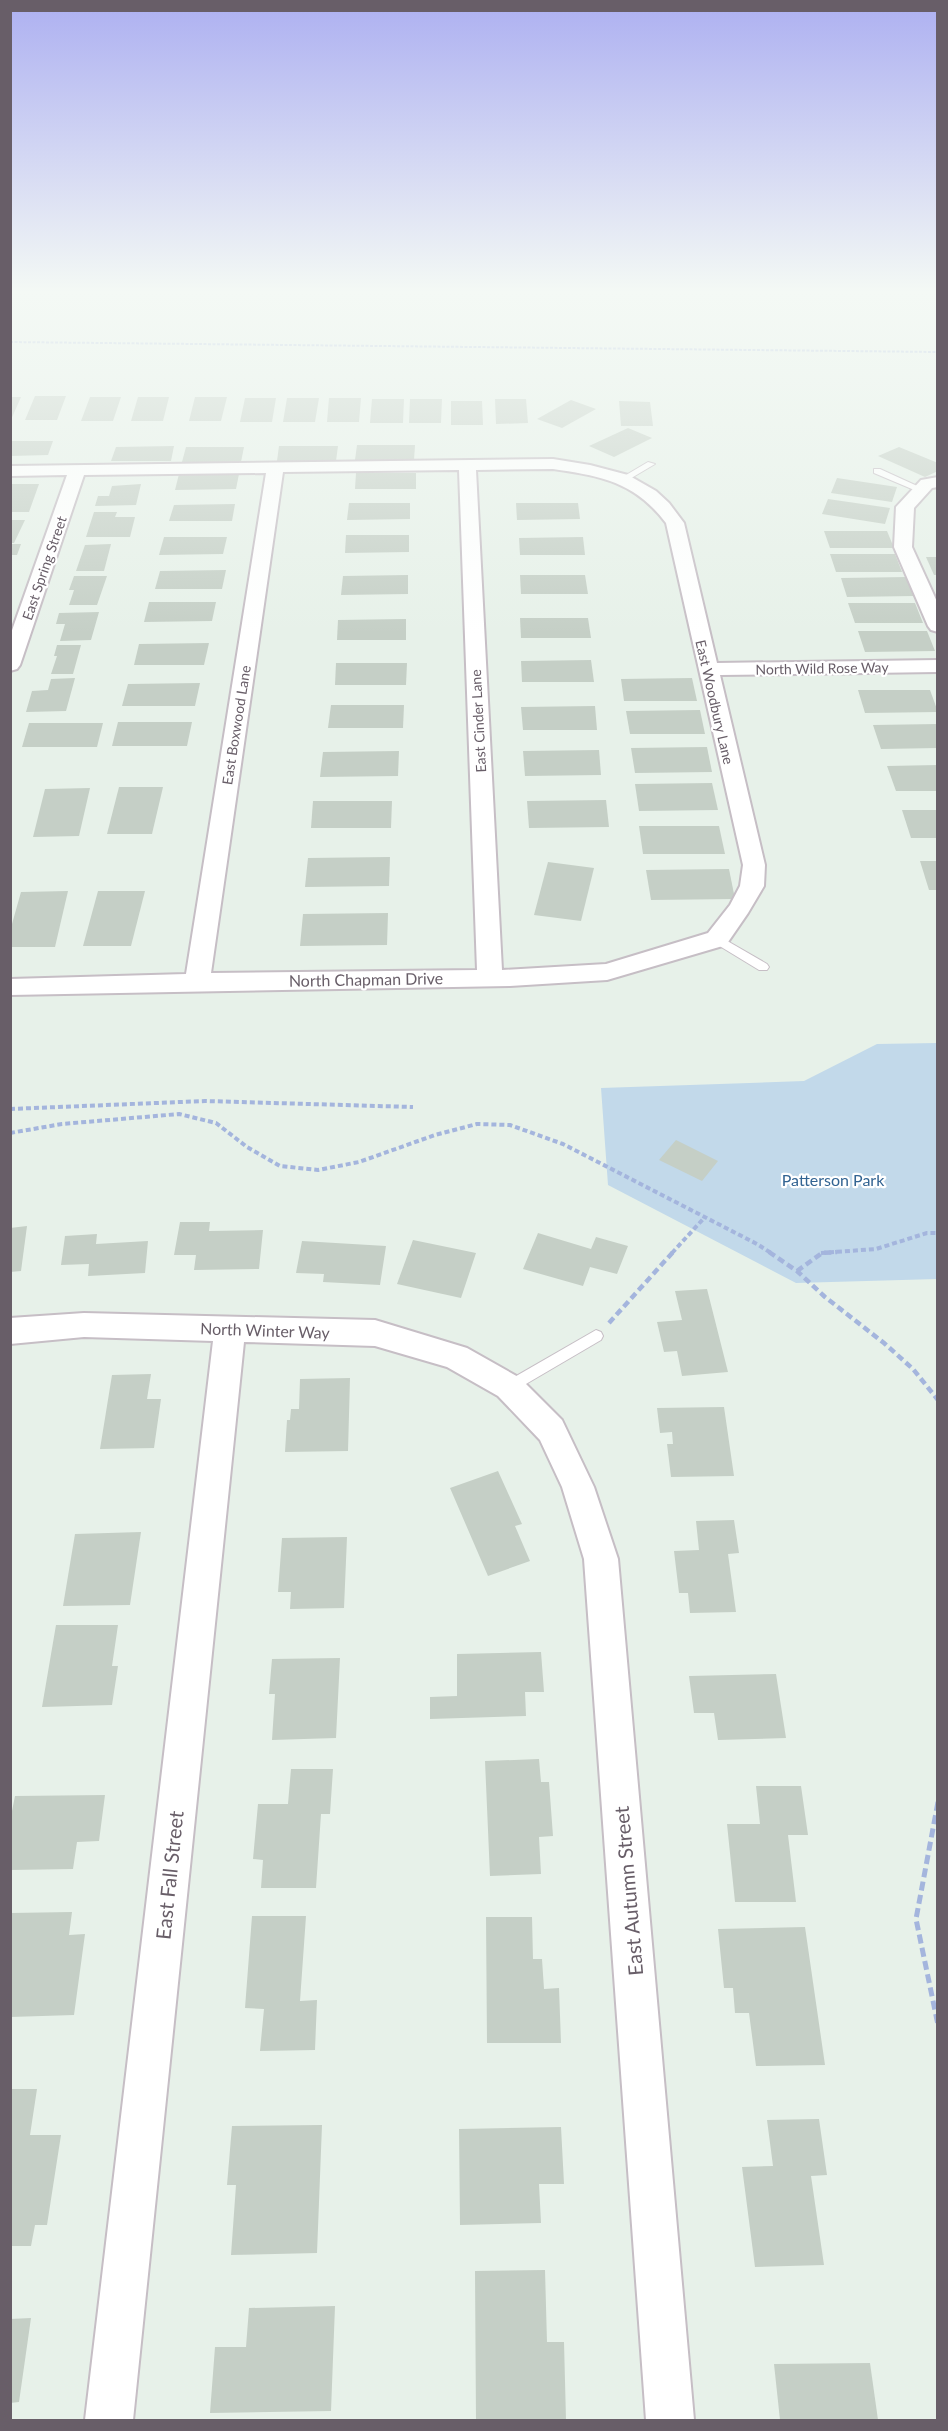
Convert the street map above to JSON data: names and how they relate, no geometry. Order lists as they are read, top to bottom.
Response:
{
  "streets": {
    "street": [
      "East Spring Street",
      "North Wild Rose Way",
      "East Woodbury Lane",
      "East Cinder Lane",
      "East Boxwood Lane",
      "North Chapman Drive",
      "North Winter Way",
      "East Fall Street",
      "East Autumn Street"
    ]
  },
  "crossings": [
    ["North Wild Rose Way", "East Woodbury Lane"],
    ["East Woodbury Lane", "North Chapman Drive"],
    ["East Cinder Lane", "North Chapman Drive"],
    ["East Boxwood Lane", "North Chapman Drive"],
    ["North Winter Way", "East Fall Street"],
    ["North Winter Way", "East Autumn Street"]
  ],
  "parks": ["Patterson Park"]
}
